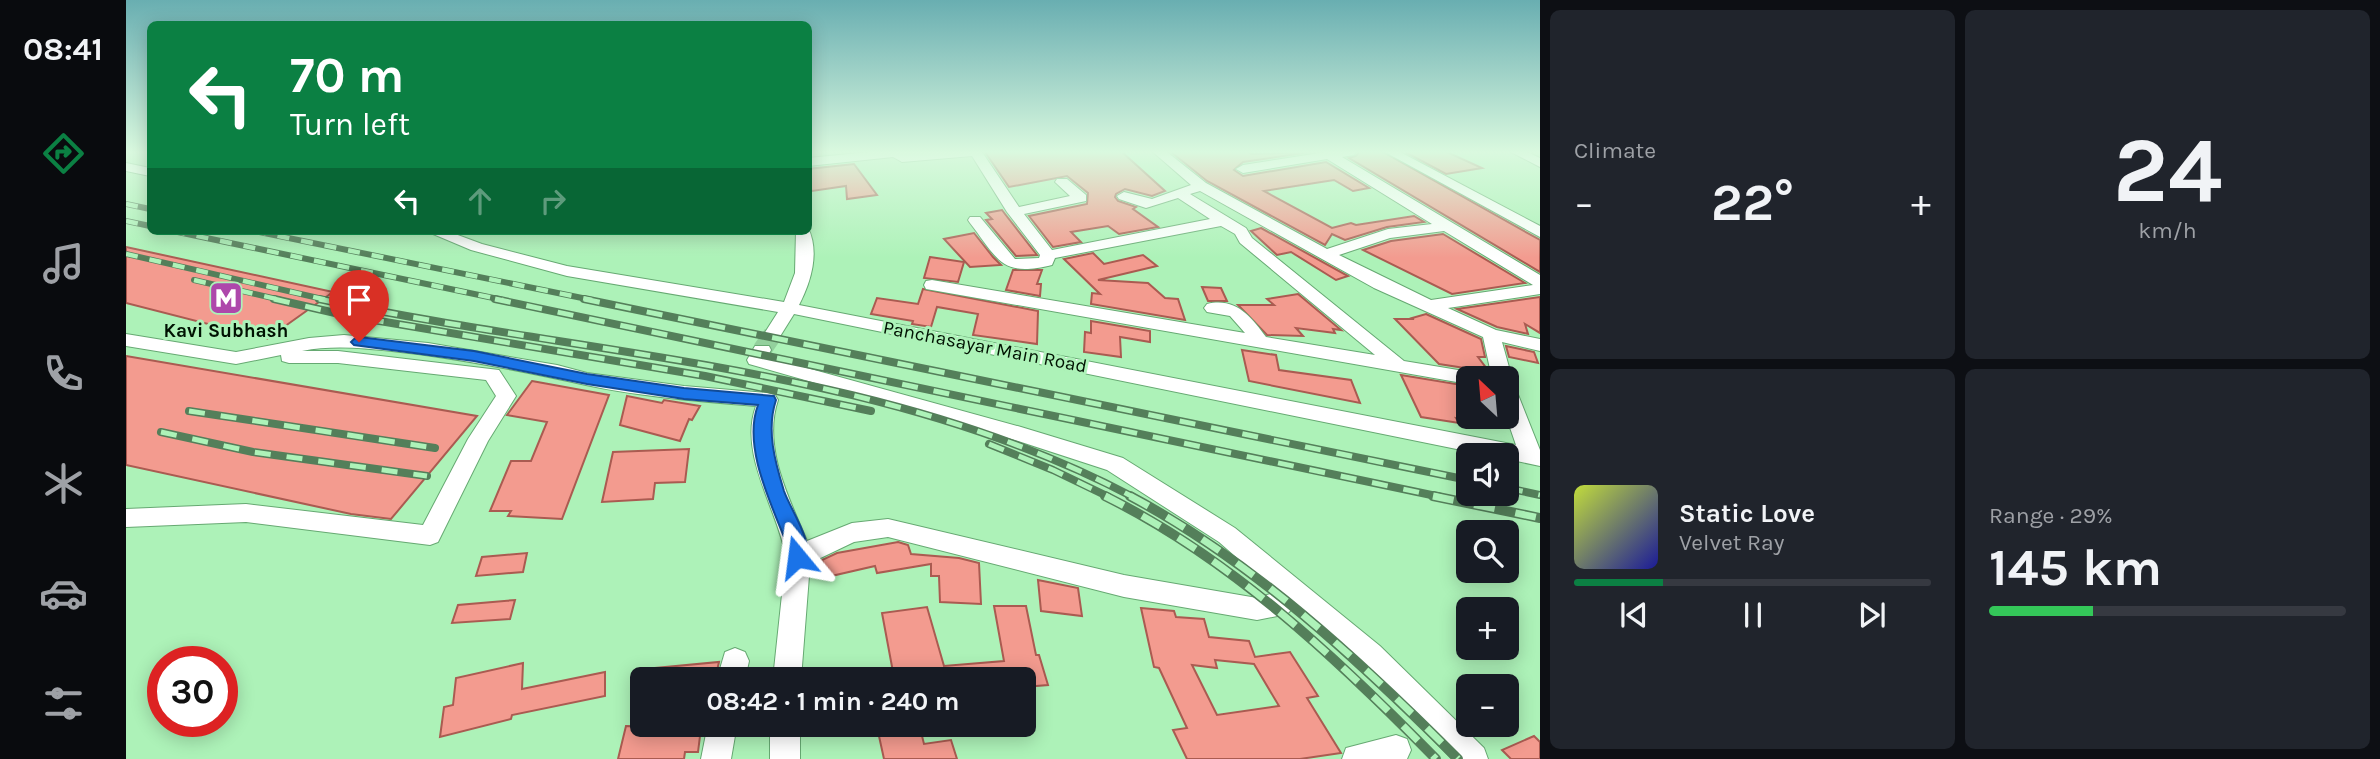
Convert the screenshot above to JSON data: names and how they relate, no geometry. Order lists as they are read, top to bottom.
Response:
{
  "streets": {
    "street": ["Panchasayar Main Road"]
  },
  "places": {
    "metro station": ["Kavi Subhash"]
  },
  "north": "top left",
  "page": {
    "tabs": "08:41",
    "tile": [
      "Climate",
      ["24", "km/h"],
      ["Range · 29%", "145 km"]
    ],
    "turn": ["70 m", "Turn left"],
    "heat": ["−", "22°", "+"],
    "map_buttons": ["+", "−"],
    "song": ["Static Love", "Velvet Ray"],
    "limit": "30",
    "trip": "08:42 · 1 min · 240 m"
  }
}
